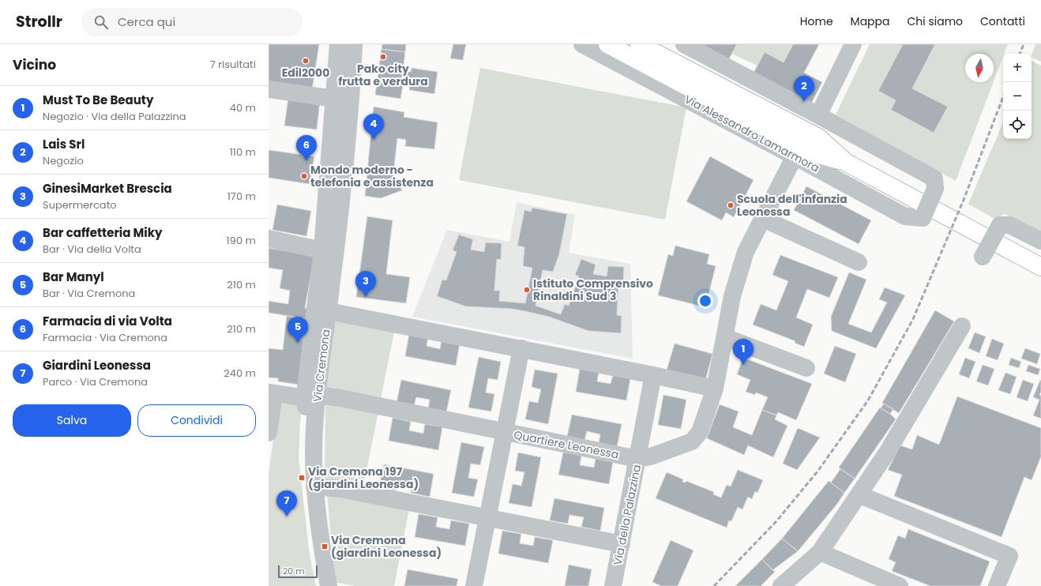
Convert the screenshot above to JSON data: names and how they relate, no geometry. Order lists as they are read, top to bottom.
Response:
{
  "streets": {
    "main road": ["Via Alessandro Lamarmora"],
    "street": ["Via Cremona", "Quartiere Leonessa", "Via della Palazzina"]
  },
  "crossings": [
    ["Via Alessandro Lamarmora", "Via della Palazzina"],
    ["Via Cremona", "Quartiere Leonessa"],
    ["Quartiere Leonessa", "Via della Palazzina"]
  ],
  "places": {
    "other": [
      "Pako city frutta e verdura",
      "Edil2000",
      "Mondo moderno - telefonia e assistenza",
      "Scuola dell'infanzia Leonessa",
      "Istituto Comprensivo Rinaldini Sud 3"
    ],
    "transit": ["Via Cremona 197 (giardini Leonessa)", "Via Cremona (giardini Leonessa)"]
  },
  "scale_bar": "20 m",
  "north": "bottom",
  "page": {
    "header": "Strollr",
    "search": "Cerca qui",
    "nav": [
      "Home",
      "Mappa",
      "Chi siamo",
      "Contatti"
    ],
    "heading": ["Vicino", "7 risultati"],
    "map_buttons": ["+", "−"],
    "pins": [
      "2",
      "4",
      "6",
      "3",
      "5",
      "1",
      "7"
    ],
    "list": [
      {
        "mark": "1",
        "name": "Must To Be Beauty",
        "note": "Negozio · Via della Palazzina",
        "value": "40 m"
      },
      {
        "mark": "2",
        "name": "Lais Srl",
        "note": "Negozio",
        "value": "110 m"
      },
      {
        "mark": "3",
        "name": "GinesiMarket Brescia",
        "note": "Supermercato",
        "value": "170 m"
      },
      {
        "mark": "4",
        "name": "Bar caffetteria Miky",
        "note": "Bar · Via della Volta",
        "value": "190 m"
      },
      {
        "mark": "5",
        "name": "Bar Manyl",
        "note": "Bar · Via Cremona",
        "value": "210 m"
      },
      {
        "mark": "6",
        "name": "Farmacia di via Volta",
        "note": "Farmacia · Via Cremona",
        "value": "210 m"
      },
      {
        "mark": "7",
        "name": "Giardini Leonessa",
        "note": "Parco · Via Cremona",
        "value": "240 m"
      }
    ],
    "buttons": ["Salva", "Condividi"],
    "scale": "20 m"
  }
}
